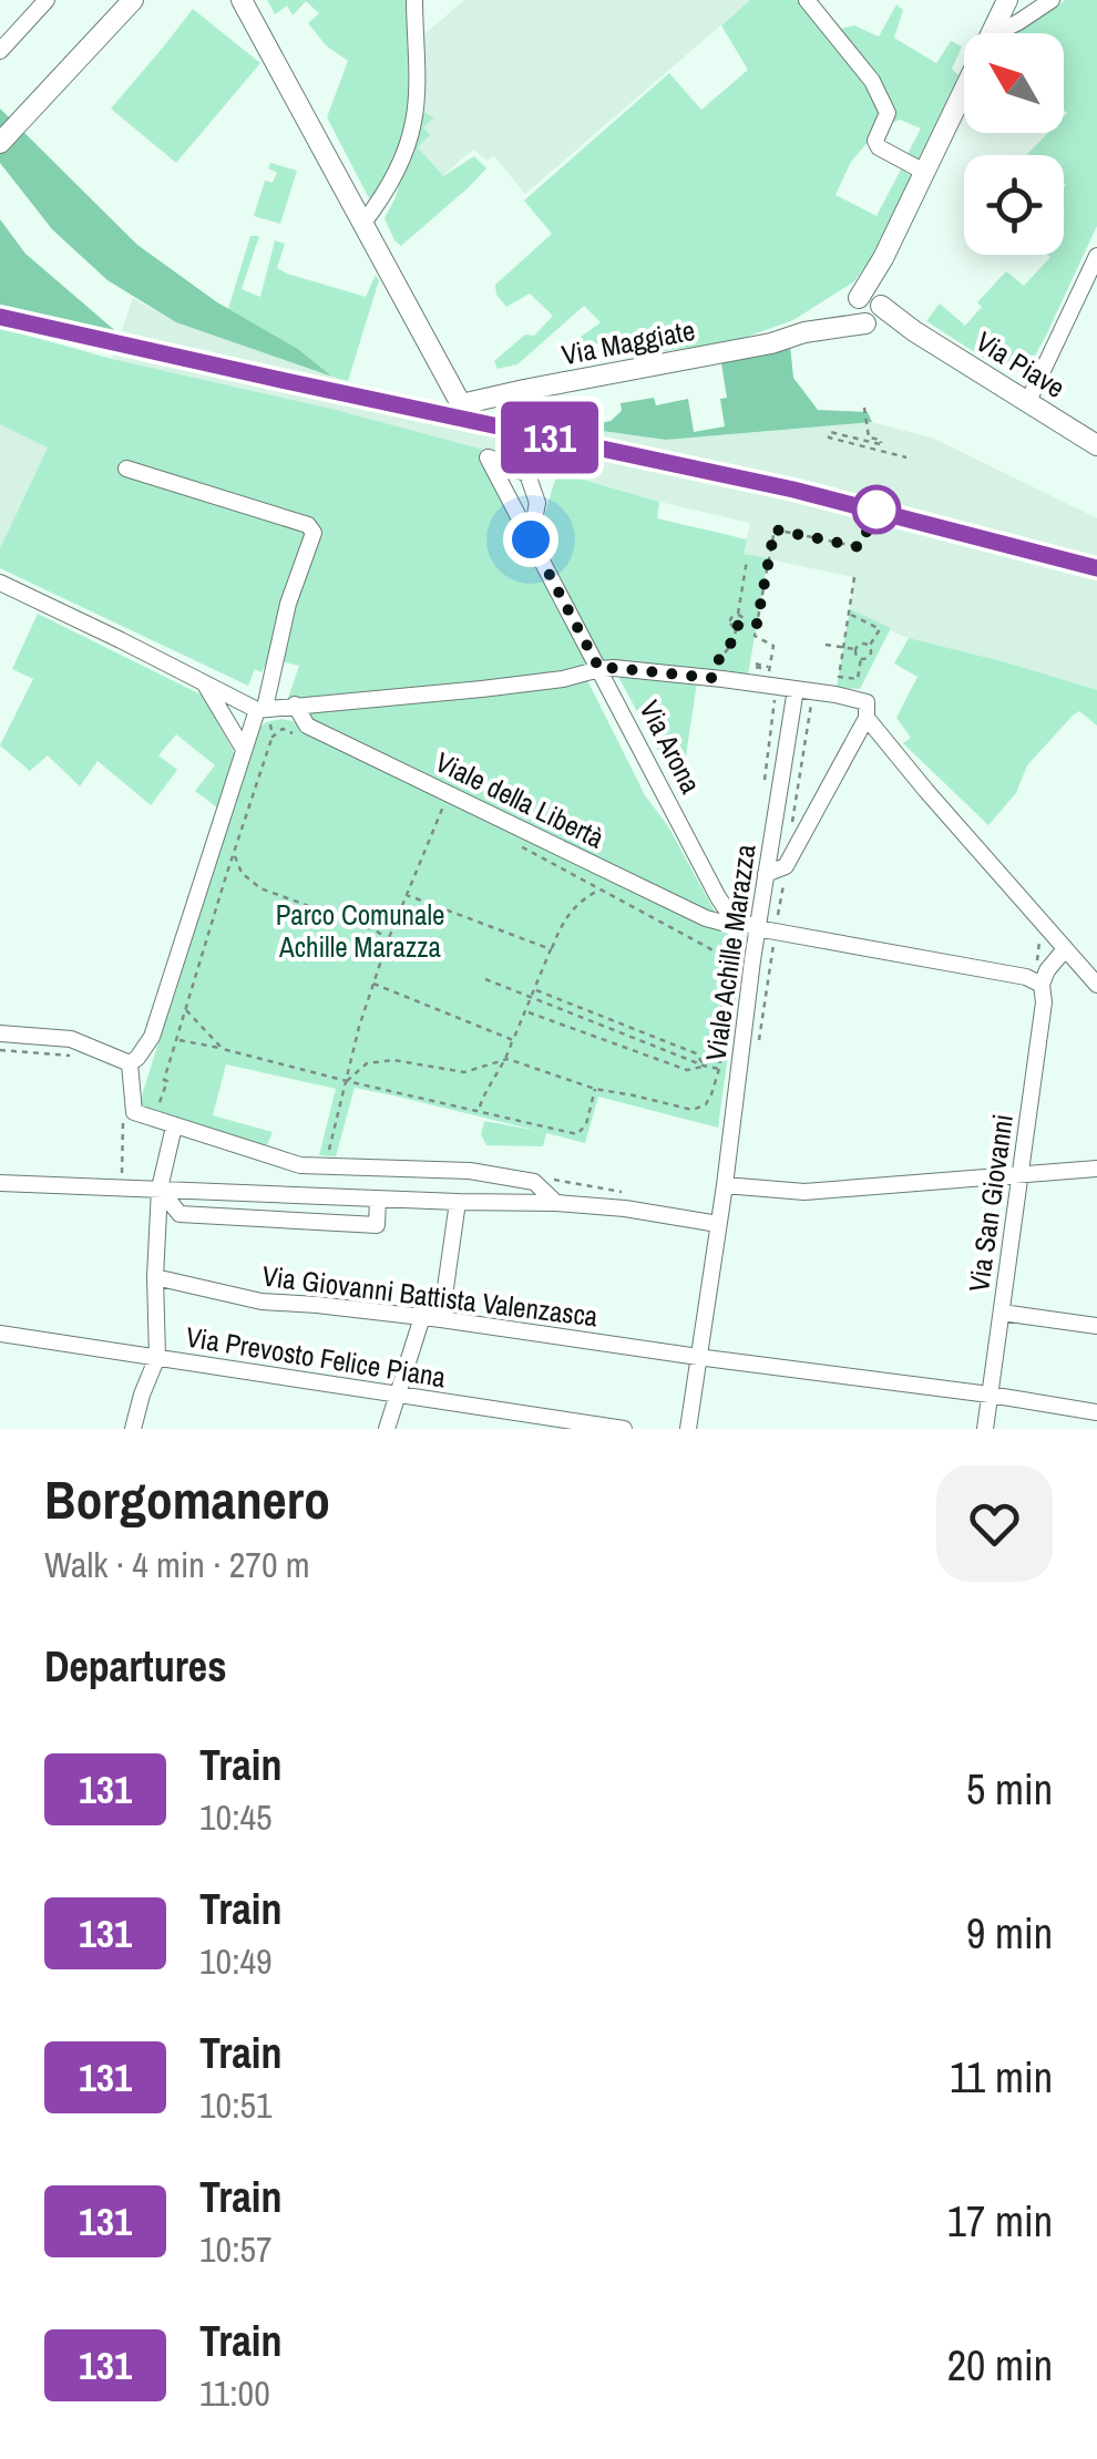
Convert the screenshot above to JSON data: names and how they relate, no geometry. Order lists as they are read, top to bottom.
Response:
{
  "streets": {
    "main road": ["Via Maggiate", "Via Piave"],
    "street": [
      "Via Arona",
      "Viale della Libertà",
      "Viale Achille Marazza",
      "Via San Giovanni",
      "Via Giovanni Battista Valenzasca",
      "Via Prevosto Felice Piana"
    ]
  },
  "crossings": [
    ["Via Maggiate", "Via Piave"],
    ["Via Arona", "Viale della Libertà"],
    ["Viale Achille Marazza", "Via Giovanni Battista Valenzasca"],
    ["Via San Giovanni", "Via Giovanni Battista Valenzasca"]
  ],
  "parks": ["Parco Comunale Achille Marazza"],
  "north": "top left",
  "page": {
    "on_map": "131",
    "heading": [
      ["Borgomanero", "Walk · 4 min · 270 m"],
      "Departures"
    ],
    "list": [
      {
        "mark": "131",
        "name": "Train",
        "note": "10:45",
        "value": "5 min"
      },
      {
        "mark": "131",
        "name": "Train",
        "note": "10:49",
        "value": "9 min"
      },
      {
        "mark": "131",
        "name": "Train",
        "note": "10:51",
        "value": "11 min"
      },
      {
        "mark": "131",
        "name": "Train",
        "note": "10:57",
        "value": "17 min"
      },
      {
        "mark": "131",
        "name": "Train",
        "note": "11:00",
        "value": "20 min"
      }
    ]
  }
}
